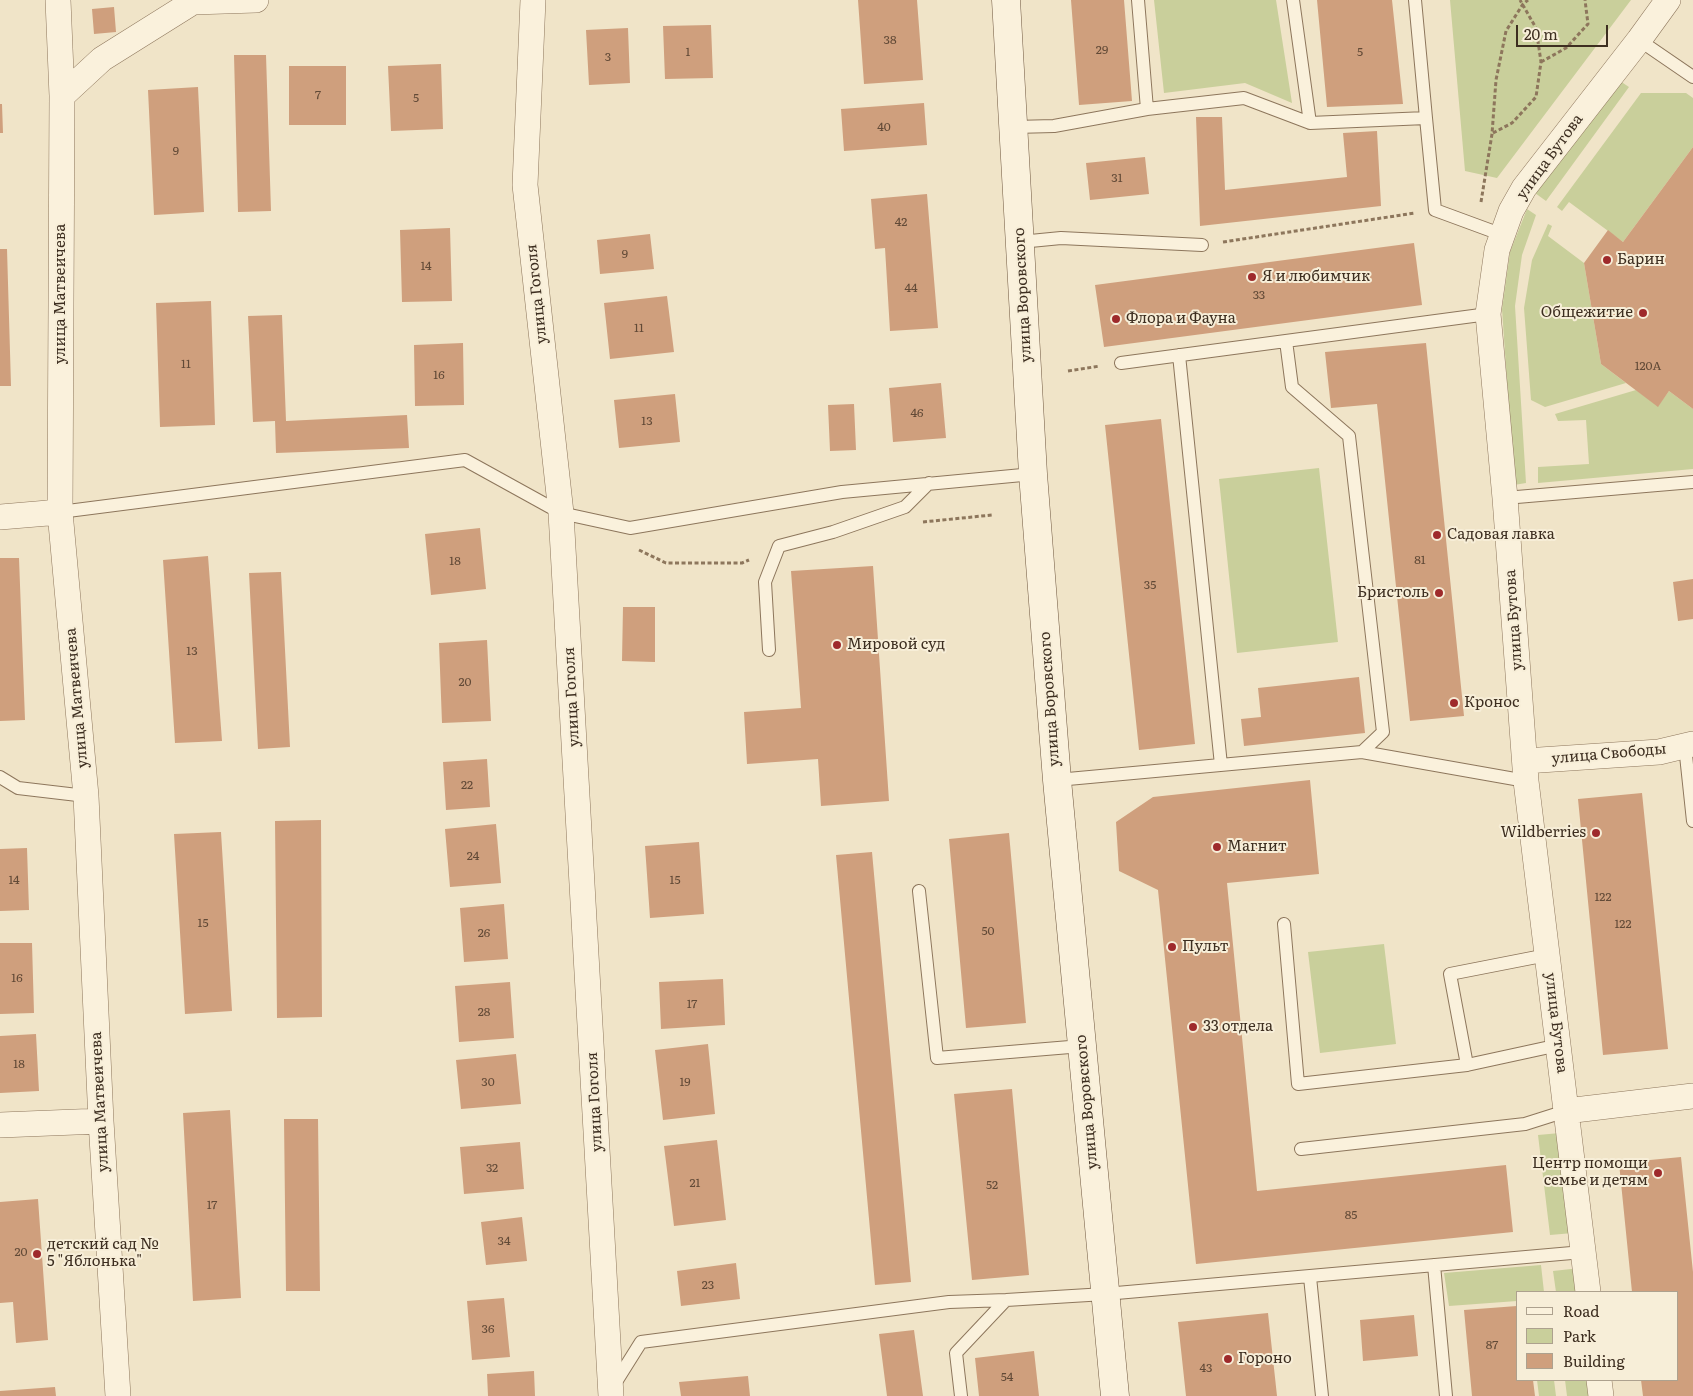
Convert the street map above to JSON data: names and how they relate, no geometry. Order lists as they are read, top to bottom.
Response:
{
  "streets": {
    "street": [
      "улица Бутова",
      "улица Матвеичева",
      "улица Гоголя",
      "улица Воровского",
      "улица Свободы"
    ]
  },
  "crossings": [
    ["улица Бутова", "улица Свободы"]
  ],
  "places": [
    "Барин",
    "Я и любимчик",
    "Общежитие",
    "Флора и Фауна",
    "Садовая лавка",
    "Бристоль",
    "Мировой суд",
    "Кронос",
    "Wildberries",
    "Магнит",
    "Пульт",
    "33 отдела",
    "Центр помощи семье и детям",
    "детский сад № 5 \"Яблонька\"",
    "Гороно"
  ],
  "house_numbers": [
    "38",
    "29",
    "1",
    "5",
    "3",
    "7",
    "5",
    "40",
    "9",
    "31",
    "42",
    "9",
    "14",
    "44",
    "33",
    "11",
    "11",
    "120А",
    "16",
    "46",
    "13",
    "81",
    "18",
    "35",
    "13",
    "20",
    "22",
    "24",
    "14",
    "15",
    "122",
    "15",
    "122",
    "50",
    "26",
    "16",
    "17",
    "28",
    "18",
    "30",
    "19",
    "32",
    "21",
    "52",
    "17",
    "85",
    "34",
    "20",
    "23",
    "36",
    "87",
    "43",
    "54"
  ],
  "legend": ["Road", "Park", "Building"],
  "scale_bar": "20 m"
}
